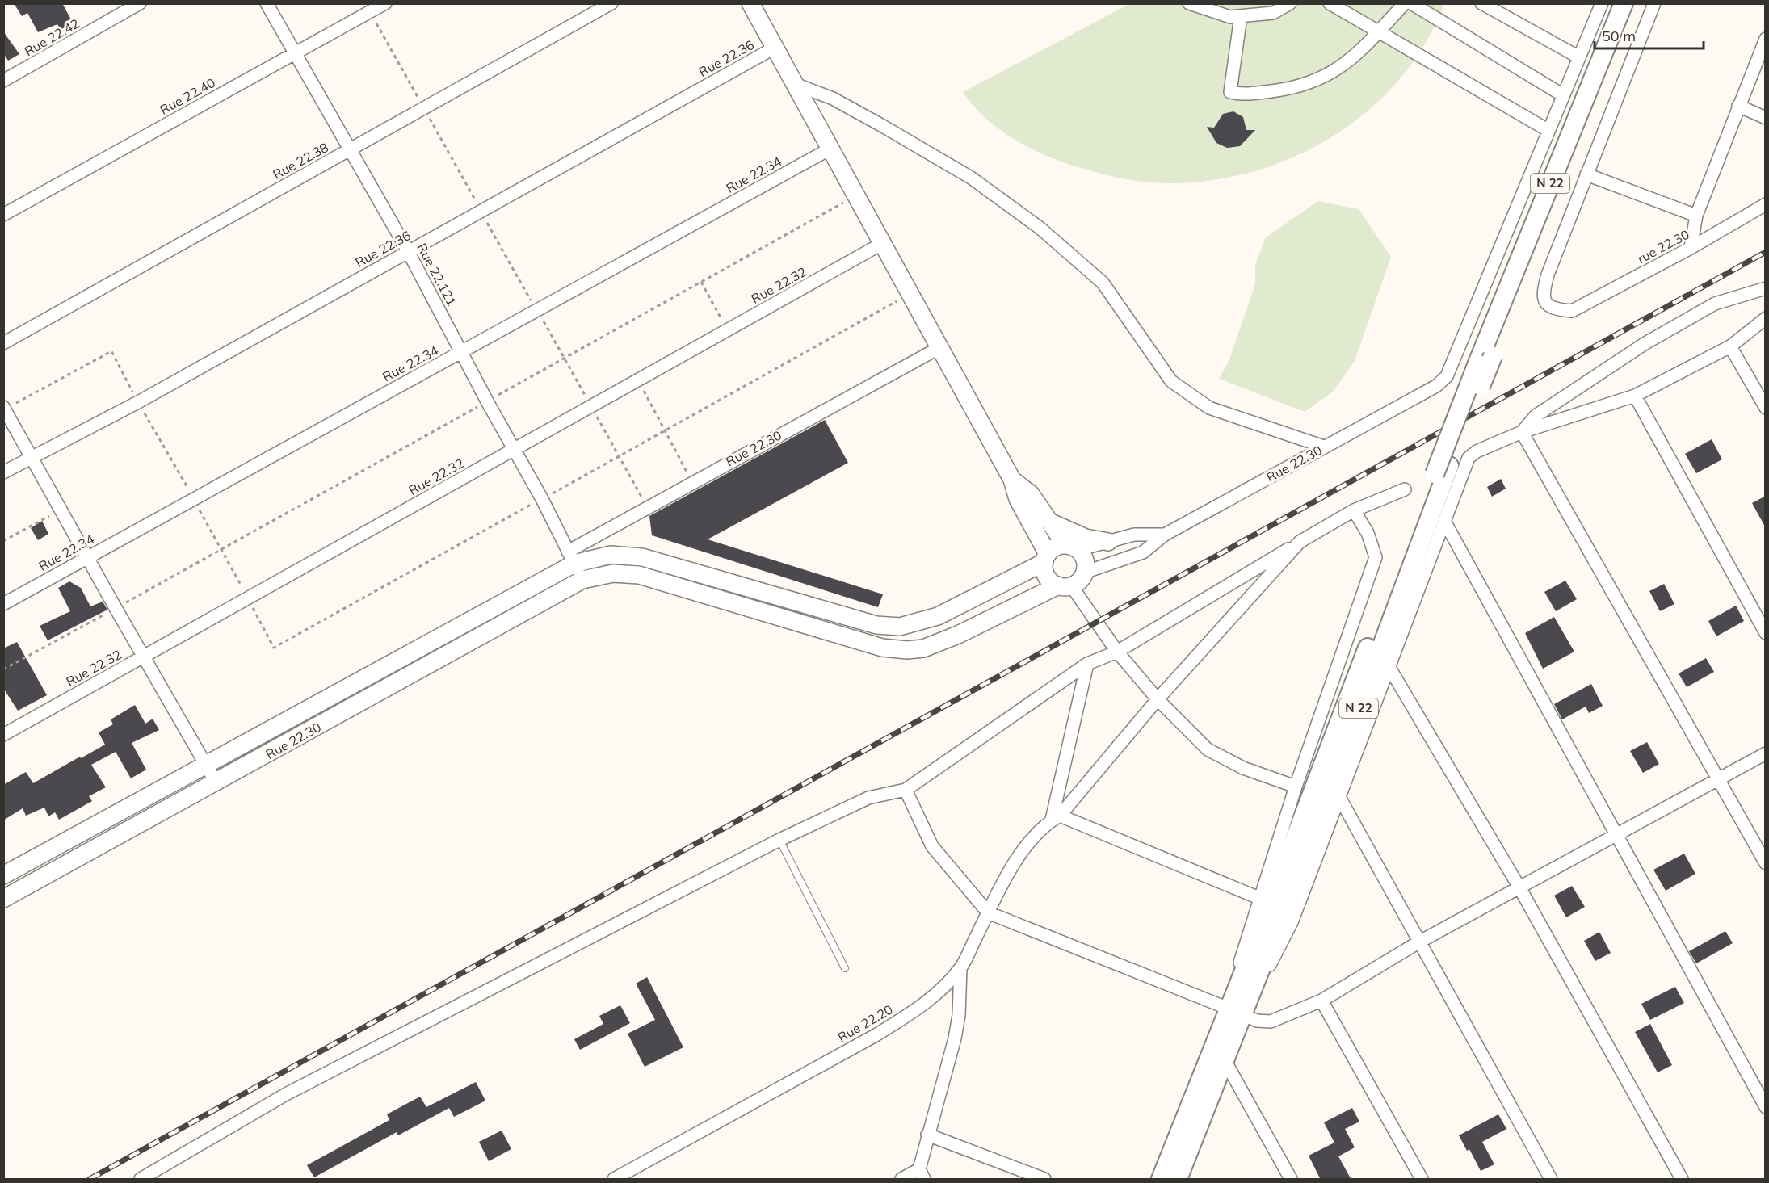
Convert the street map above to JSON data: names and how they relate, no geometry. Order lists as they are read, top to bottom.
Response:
{
  "streets": {
    "main road": ["N 22"],
    "street": [
      "Rue 22.42",
      "Rue 22.36",
      "Rue 22.40",
      "Rue 22.38",
      "Rue 22.34",
      "rue 22.30",
      "Rue 22.121",
      "Rue 22.32",
      "Rue 22.30",
      "Rue 22.20"
    ]
  },
  "crossings": [
    ["Rue 22.36", "Rue 22.121"],
    ["Rue 22.40", "Rue 22.121"],
    ["Rue 22.38", "Rue 22.121"],
    ["Rue 22.34", "Rue 22.121"],
    ["Rue 22.121", "Rue 22.32"],
    ["Rue 22.121", "Rue 22.30"]
  ],
  "scale_bar": "50 m"
}
